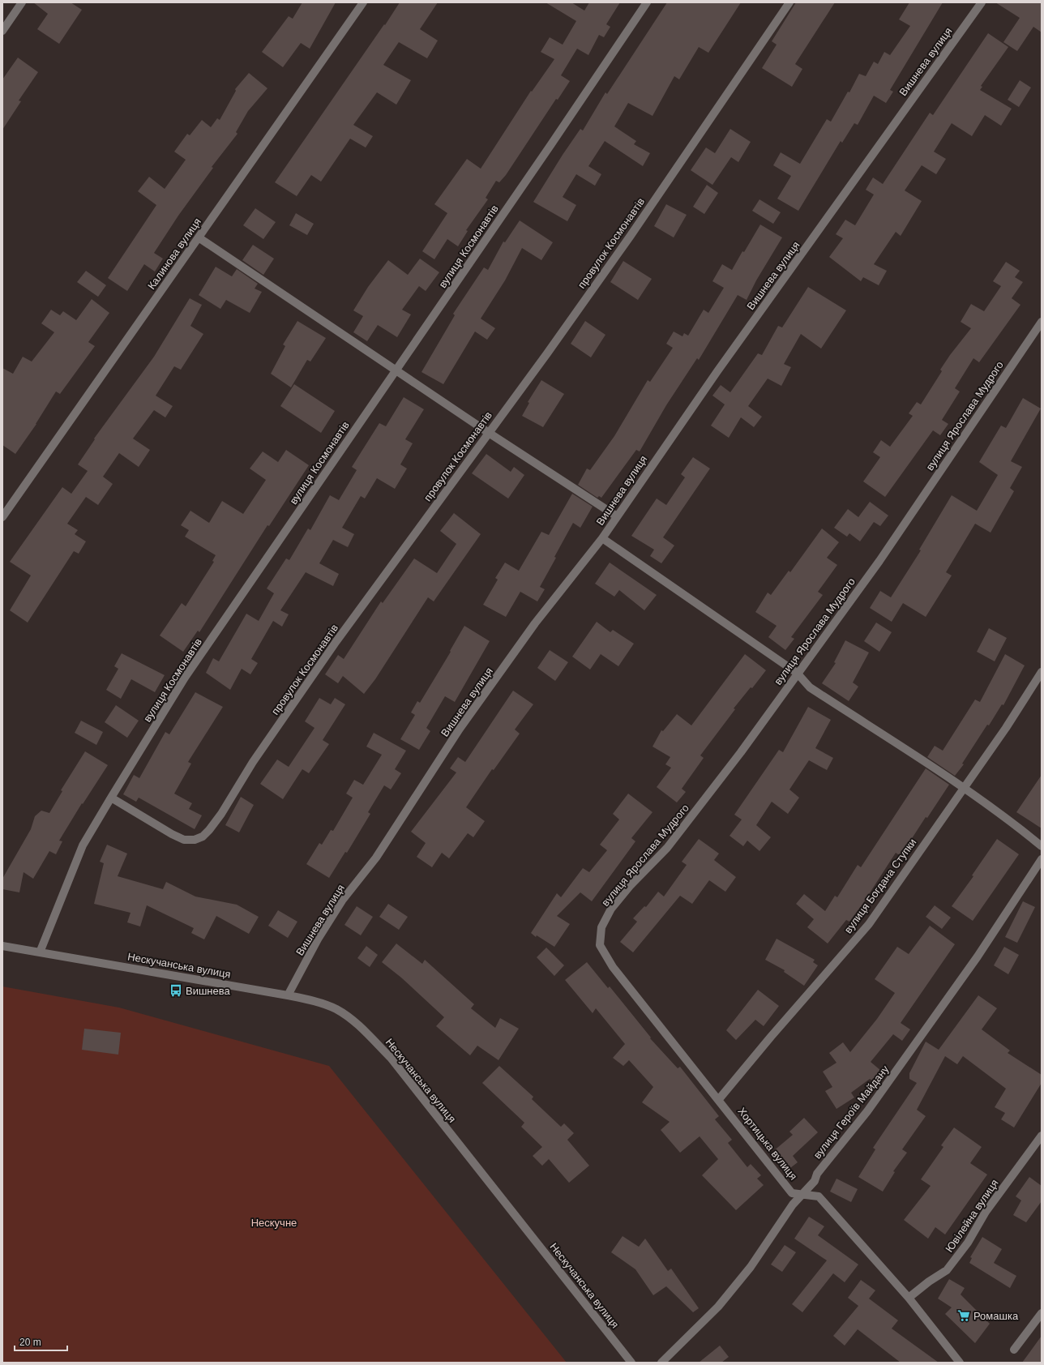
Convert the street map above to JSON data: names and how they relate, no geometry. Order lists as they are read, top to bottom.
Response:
{
  "streets": {
    "street": [
      "Вишнева вулиця",
      "провулок Космонавтів",
      "вулиця Космонавтів",
      "Калинова вулиця",
      "вулиця Ярослава Мудрого",
      "вулиця Богдана Ступки",
      "Нескучанська вулиця",
      "вулиця Героїв Майдану",
      "Хортицька вулиця",
      "Ювілейна вулиця"
    ]
  },
  "crossings": [
    ["Вишнева вулиця", "Нескучанська вулиця"],
    ["провулок Космонавтів", "вулиця Космонавтів"],
    ["вулиця Космонавтів", "Нескучанська вулиця"],
    ["вулиця Ярослава Мудрого", "Хортицька вулиця"],
    ["вулиця Богдана Ступки", "Хортицька вулиця"],
    ["вулиця Героїв Майдану", "Хортицька вулиця"],
    ["Хортицька вулиця", "Ювілейна вулиця"]
  ],
  "parks": ["Нескучне"],
  "places": {
    "bus stop": ["Вишнева"],
    "supermarket": ["Ромашка"]
  },
  "scale_bar": "20 m"
}
